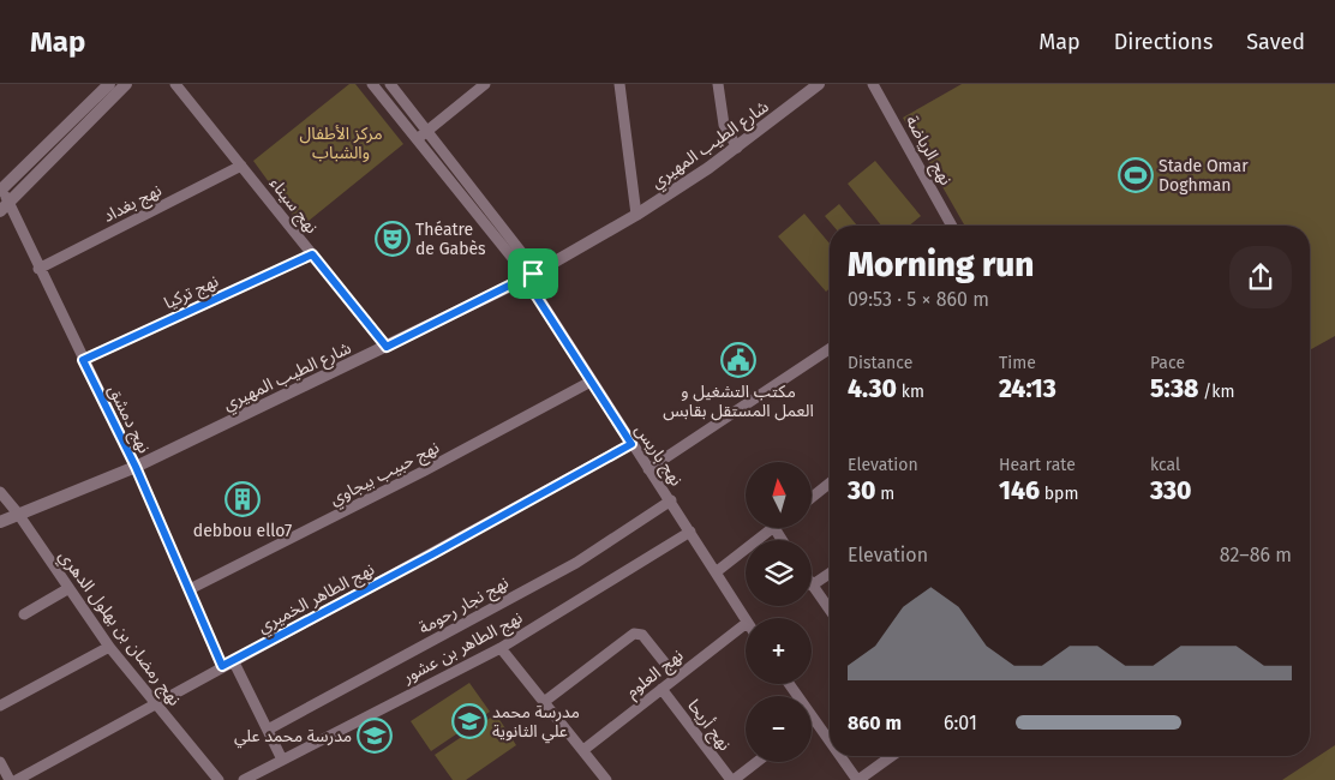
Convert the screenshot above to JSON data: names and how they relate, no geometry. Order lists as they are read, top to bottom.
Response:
{
  "streets": {
    "street": [
      "شارع الطيب المهيري",
      "نهج الرياضة",
      "نهج بغداد",
      "نهج سيناء",
      "نهج تركيا",
      "نهج دمشق",
      "نهج باريس",
      "نهج حبيب بيجاوي",
      "نهج الطاهر الخميري",
      "نهج نجار رحومة",
      "نهج رمضان بن بهلول الدهري",
      "نهج الطاهر بن عشور",
      "نهج العلوم",
      "نهج أريحا"
    ]
  },
  "crossings": [
    ["شارع الطيب المهيري", "نهج سيناء"],
    ["شارع الطيب المهيري", "نهج دمشق"],
    ["شارع الطيب المهيري", "نهج باريس"],
    ["شارع الطيب المهيري", "نهج رمضان بن بهلول الدهري"],
    ["نهج بغداد", "نهج سيناء"],
    ["نهج بغداد", "نهج دمشق"],
    ["نهج سيناء", "نهج تركيا"],
    ["نهج تركيا", "نهج دمشق"],
    ["نهج دمشق", "نهج حبيب بيجاوي"],
    ["نهج دمشق", "نهج الطاهر الخميري"],
    ["نهج دمشق", "نهج نجار رحومة"],
    ["نهج دمشق", "نهج الطاهر بن عشور"],
    ["نهج باريس", "نهج حبيب بيجاوي"],
    ["نهج باريس", "نهج الطاهر الخميري"],
    ["نهج باريس", "نهج نجار رحومة"],
    ["نهج باريس", "نهج الطاهر بن عشور"],
    ["نهج الطاهر الخميري", "نهج رمضان بن بهلول الدهري"],
    ["نهج العلوم", "نهج أريحا"]
  ],
  "parks": ["مركز الأطفال والشباب"],
  "places": {
    "sports": ["Stade Omar Doghman"],
    "theatre": ["Théatre de Gabès"],
    "public building": ["مكتب التشغيل و العمل المستقل بقابس"],
    "building": ["debbou ello7"],
    "school or university": ["مدرسة محمد علي الثانوية", "مدرسة محمد علي"]
  },
  "north": "top",
  "page": {
    "header": "Map",
    "nav": ["Map", "Directions", "Saved"],
    "heading": ["Morning run", "09:53 · 5 × 860 m"],
    "stats": [
      ["Distance", "4.30 km"],
      ["Time", "24:13"],
      ["Pace", "5:38 /km"],
      ["Elevation", "30 m"],
      ["Heart rate", "146 bpm"],
      ["kcal", "330"]
    ],
    "map_buttons": ["+", "−"],
    "chart": ["Elevation", "82–86 m"],
    "list": [
      {
        "name": "860 m",
        "note": "6:01"
      }
    ]
  }
}
